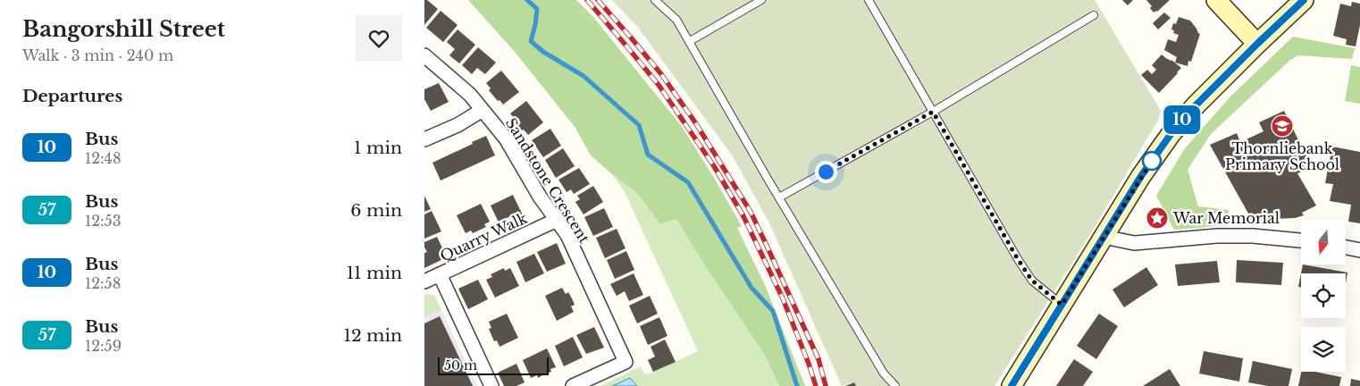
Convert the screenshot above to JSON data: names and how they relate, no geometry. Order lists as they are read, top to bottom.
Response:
{
  "streets": {
    "street": ["Sandstone Crescent", "Quarry Walk"]
  },
  "crossings": [
    ["Sandstone Crescent", "Quarry Walk"]
  ],
  "places": {
    "school or university": ["Thornliebank Primary School"],
    "place": ["War Memorial"]
  },
  "lines": ["bus line 10"],
  "scale_bar": "50 m",
  "north": "bottom",
  "page": {
    "heading": [
      ["Bangorshill Street", "Walk · 3 min · 240 m"],
      "Departures"
    ],
    "on_map": "10",
    "list": [
      {
        "mark": "10",
        "name": "Bus",
        "note": "12:48",
        "value": "1 min"
      },
      {
        "mark": "57",
        "name": "Bus",
        "note": "12:53",
        "value": "6 min"
      },
      {
        "mark": "10",
        "name": "Bus",
        "note": "12:58",
        "value": "11 min"
      },
      {
        "mark": "57",
        "name": "Bus",
        "note": "12:59",
        "value": "12 min"
      }
    ],
    "scale": "50 m"
  }
}
